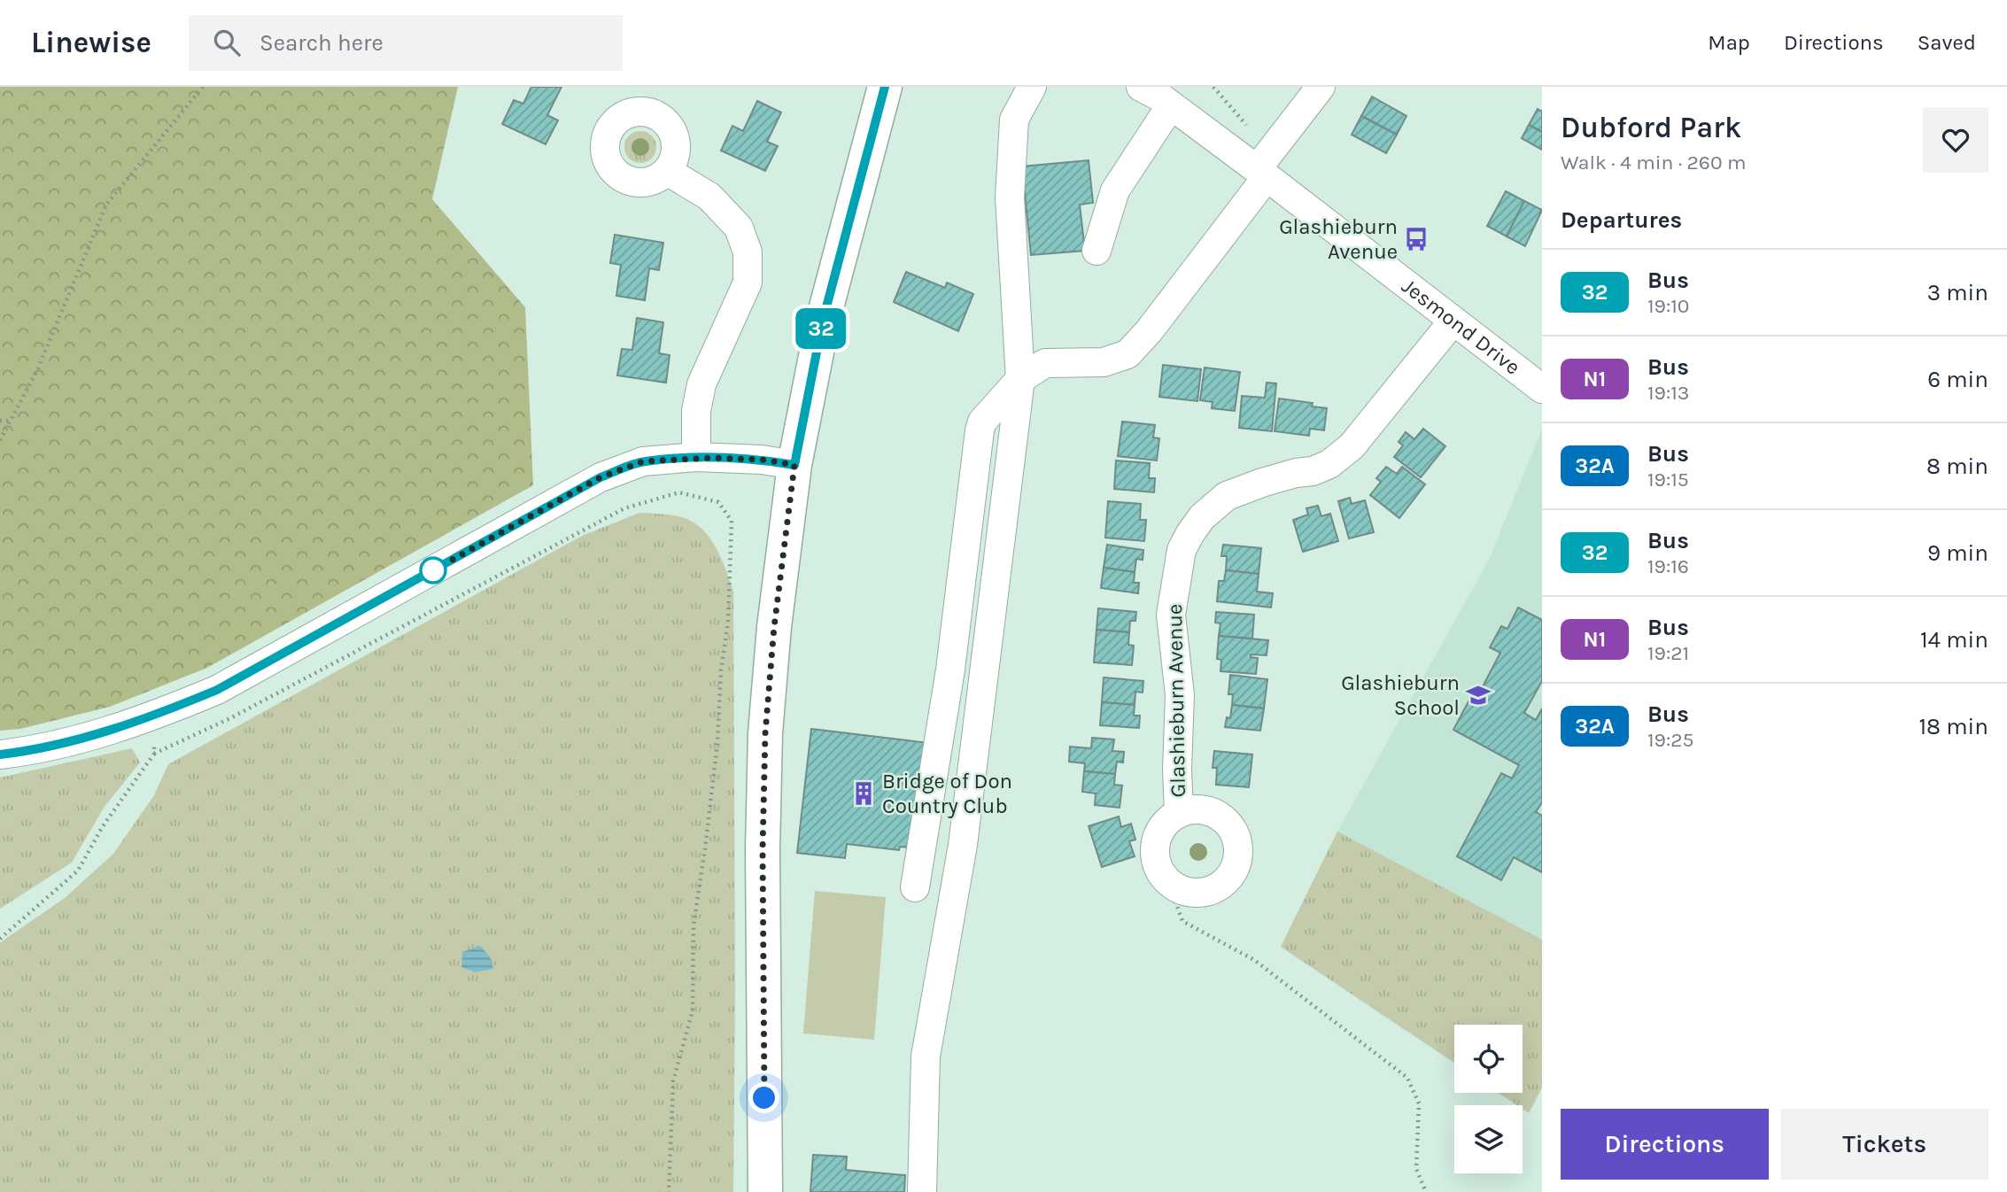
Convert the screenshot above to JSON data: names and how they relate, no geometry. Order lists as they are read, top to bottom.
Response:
{
  "streets": {
    "street": ["Jesmond Drive", "Glashieburn Avenue"]
  },
  "crossings": [
    ["Jesmond Drive", "Glashieburn Avenue"]
  ],
  "places": {
    "bus stop": ["Glashieburn Avenue"],
    "school or university": ["Glashieburn School"],
    "building": ["Bridge of Don Country Club"]
  },
  "lines": ["bus line 32"],
  "page": {
    "header": "Linewise",
    "search": "Search here",
    "nav": ["Map", "Directions", "Saved"],
    "on_map": "32",
    "heading": [
      ["Dubford Park", "Walk · 4 min · 260 m"],
      "Departures"
    ],
    "list": [
      {
        "mark": "32",
        "name": "Bus",
        "note": "19:10",
        "value": "3 min"
      },
      {
        "mark": "N1",
        "name": "Bus",
        "note": "19:13",
        "value": "6 min"
      },
      {
        "mark": "32A",
        "name": "Bus",
        "note": "19:15",
        "value": "8 min"
      },
      {
        "mark": "32",
        "name": "Bus",
        "note": "19:16",
        "value": "9 min"
      },
      {
        "mark": "N1",
        "name": "Bus",
        "note": "19:21",
        "value": "14 min"
      },
      {
        "mark": "32A",
        "name": "Bus",
        "note": "19:25",
        "value": "18 min"
      }
    ],
    "buttons": ["Directions", "Tickets"]
  }
}
